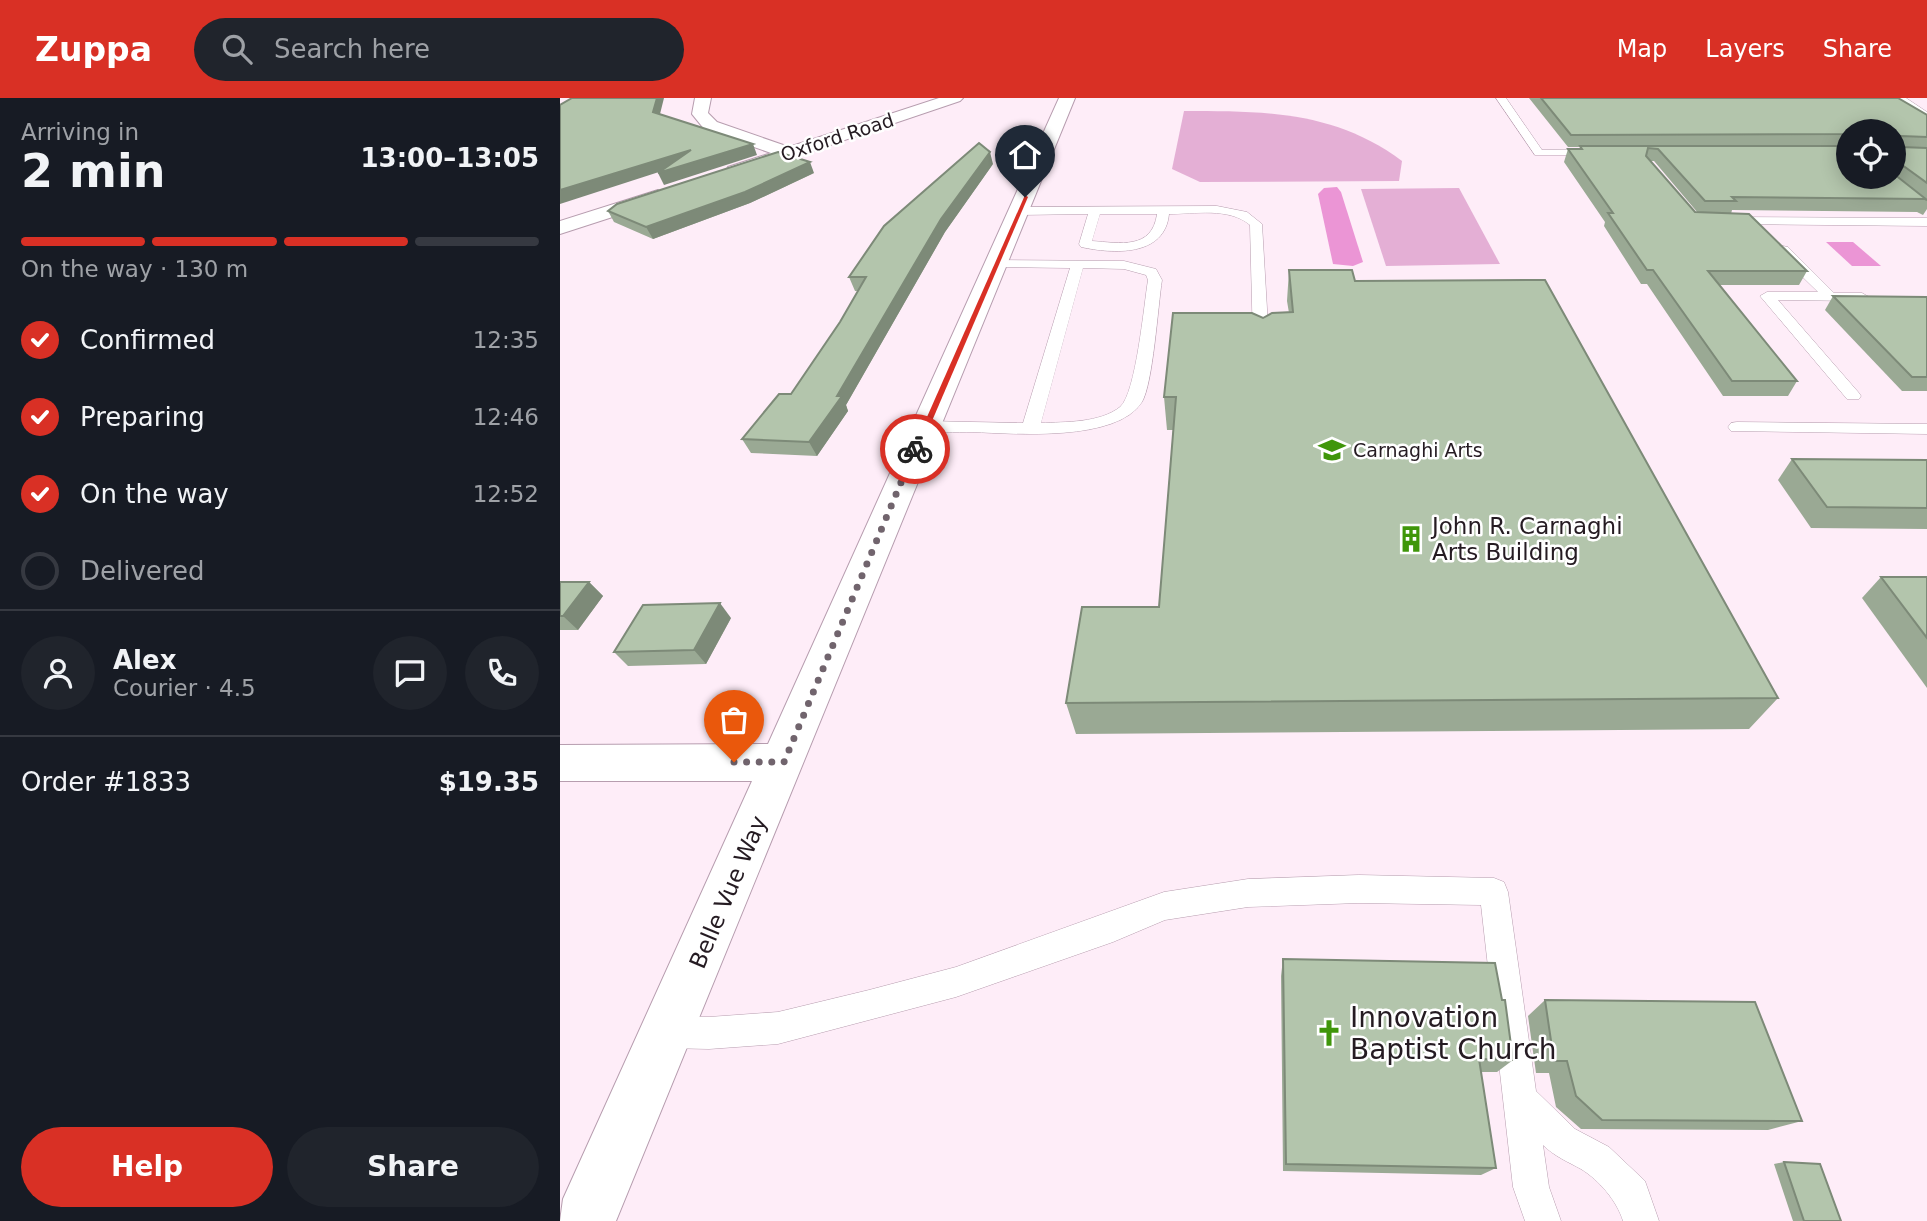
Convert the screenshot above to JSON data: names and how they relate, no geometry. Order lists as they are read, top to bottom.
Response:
{
  "streets": {
    "street": ["Oxford Road", "Belle Vue Way"]
  },
  "places": {
    "school or university": ["Carnaghi Arts"],
    "building": ["John R. Carnaghi Arts Building"],
    "church": ["Innovation Baptist Church"]
  },
  "page": {
    "header": "Zuppa",
    "search": "Search here",
    "nav": ["Map", "Layers", "Share"],
    "heading": ["2 min", "Arriving in", "13:00–13:05"],
    "panel": [
      "Alex",
      "Courier · 4.5",
      "Order #1833",
      "$19.35"
    ],
    "bar": "On the way · 130 m",
    "list": [
      ["Confirmed", "12:35"],
      ["Preparing", "12:46"],
      ["On the way", "12:52"],
      "Delivered"
    ],
    "buttons": ["Help", "Share"]
  }
}
